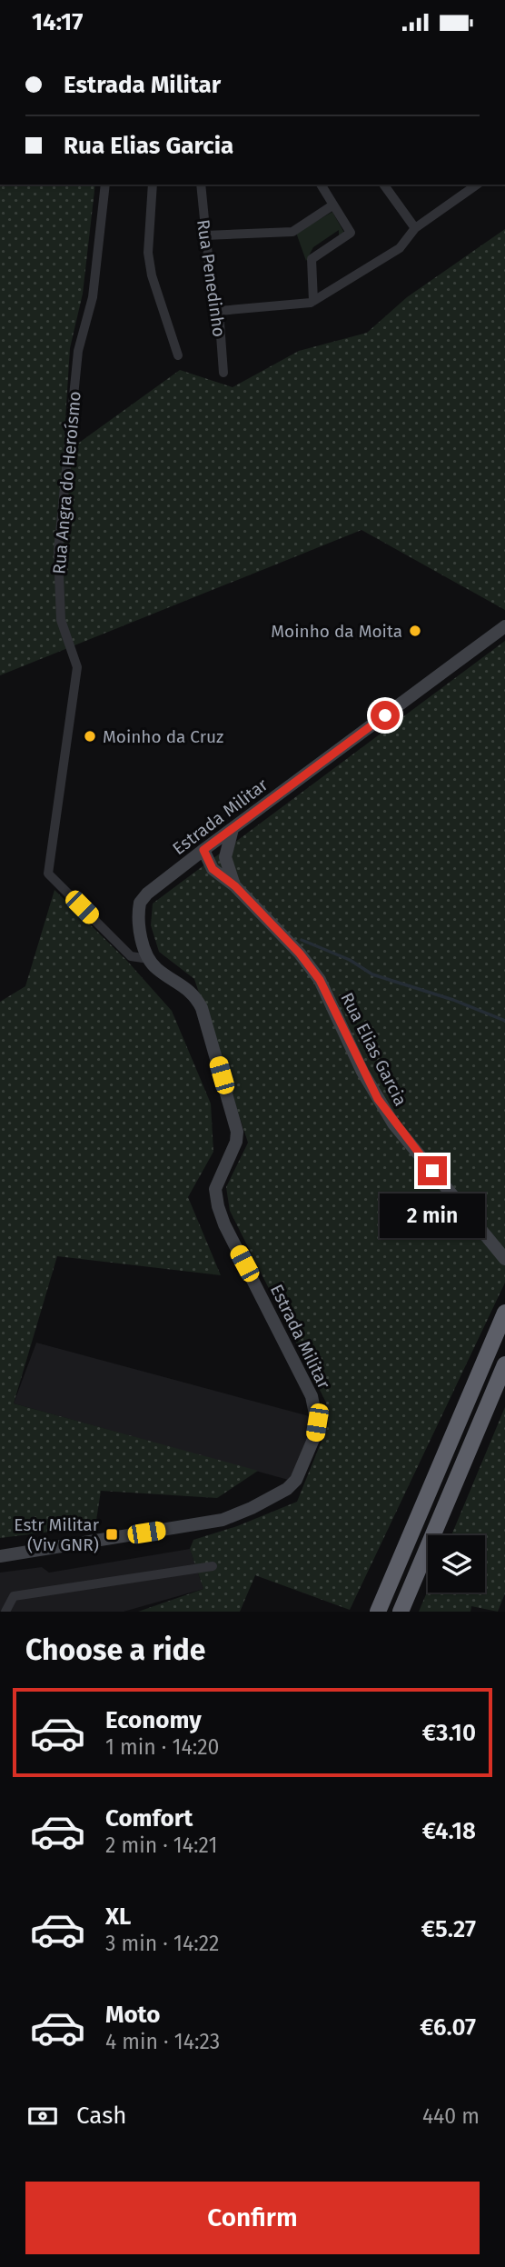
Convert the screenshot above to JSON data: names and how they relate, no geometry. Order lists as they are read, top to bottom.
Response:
{
  "streets": {
    "street": [
      "Rua Penedinho",
      "Rua Angra do Heroísmo",
      "Estrada Militar",
      "Rua Elias Garcia"
    ]
  },
  "crossings": [
    ["Rua Angra do Heroísmo", "Estrada Militar"],
    ["Estrada Militar", "Rua Elias Garcia"]
  ],
  "places": {
    "other": ["Moinho da Moita", "Moinho da Cruz"],
    "transit": ["Estr Militar (Viv GNR)"]
  },
  "page": {
    "status": "14:17",
    "banner": ["Estrada Militar", "Rua Elias Garcia"],
    "bubble": "2 min",
    "heading": "Choose a ride",
    "list": [
      {
        "name": "Economy",
        "note": "1 min · 14:20",
        "value": "€3.10"
      },
      {
        "name": "Comfort",
        "note": "2 min · 14:21",
        "value": "€4.18"
      },
      {
        "name": "XL",
        "note": "3 min · 14:22",
        "value": "€5.27"
      },
      {
        "name": "Moto",
        "note": "4 min · 14:23",
        "value": "€6.07"
      }
    ],
    "pay": ["Cash", "440 m"],
    "buttons": "Confirm"
  }
}
